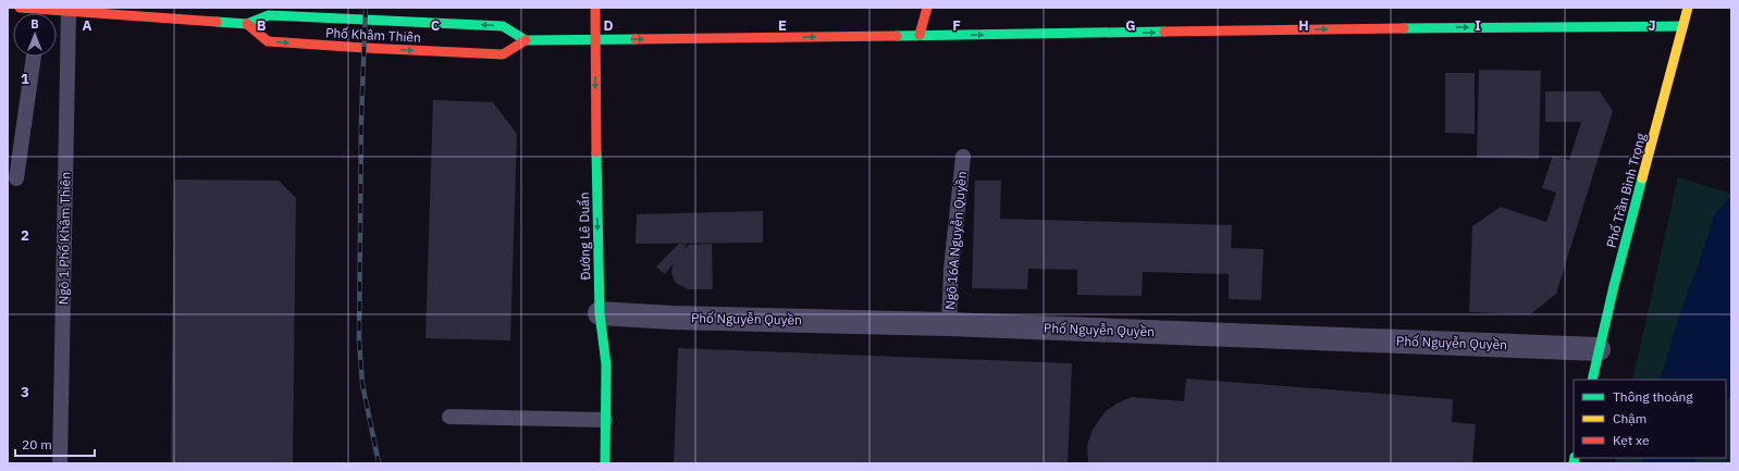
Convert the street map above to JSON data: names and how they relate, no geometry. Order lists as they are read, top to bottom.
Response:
{
  "streets": {
    "street": [
      "Phố Khâm Thiên",
      "Phố Trần Bình Trọng",
      "Đường Lê Duẩn",
      "Phố Nguyễn Quyền"
    ],
    "lane": ["Ngõ 1 Phố Khâm Thiên", "Ngõ 16A Nguyễn Quyền"]
  },
  "crossings": [
    ["Phố Khâm Thiên", "Ngõ 1 Phố Khâm Thiên"],
    ["Phố Trần Bình Trọng", "Phố Nguyễn Quyền"],
    ["Đường Lê Duẩn", "Phố Nguyễn Quyền"],
    ["Ngõ 16A Nguyễn Quyền", "Phố Nguyễn Quyền"]
  ],
  "one_way": ["Đường Lê Duẩn"],
  "legend": ["Thông thoáng", "Chậm", "Kẹt xe"],
  "scale_bar": "20 m",
  "north": "top",
  "grid": {
    "columns": [
      "A",
      "B",
      "C",
      "D",
      "E",
      "F",
      "G",
      "H",
      "I",
      "J"
    ],
    "rows": ["1", "2", "3"]
  }
}
